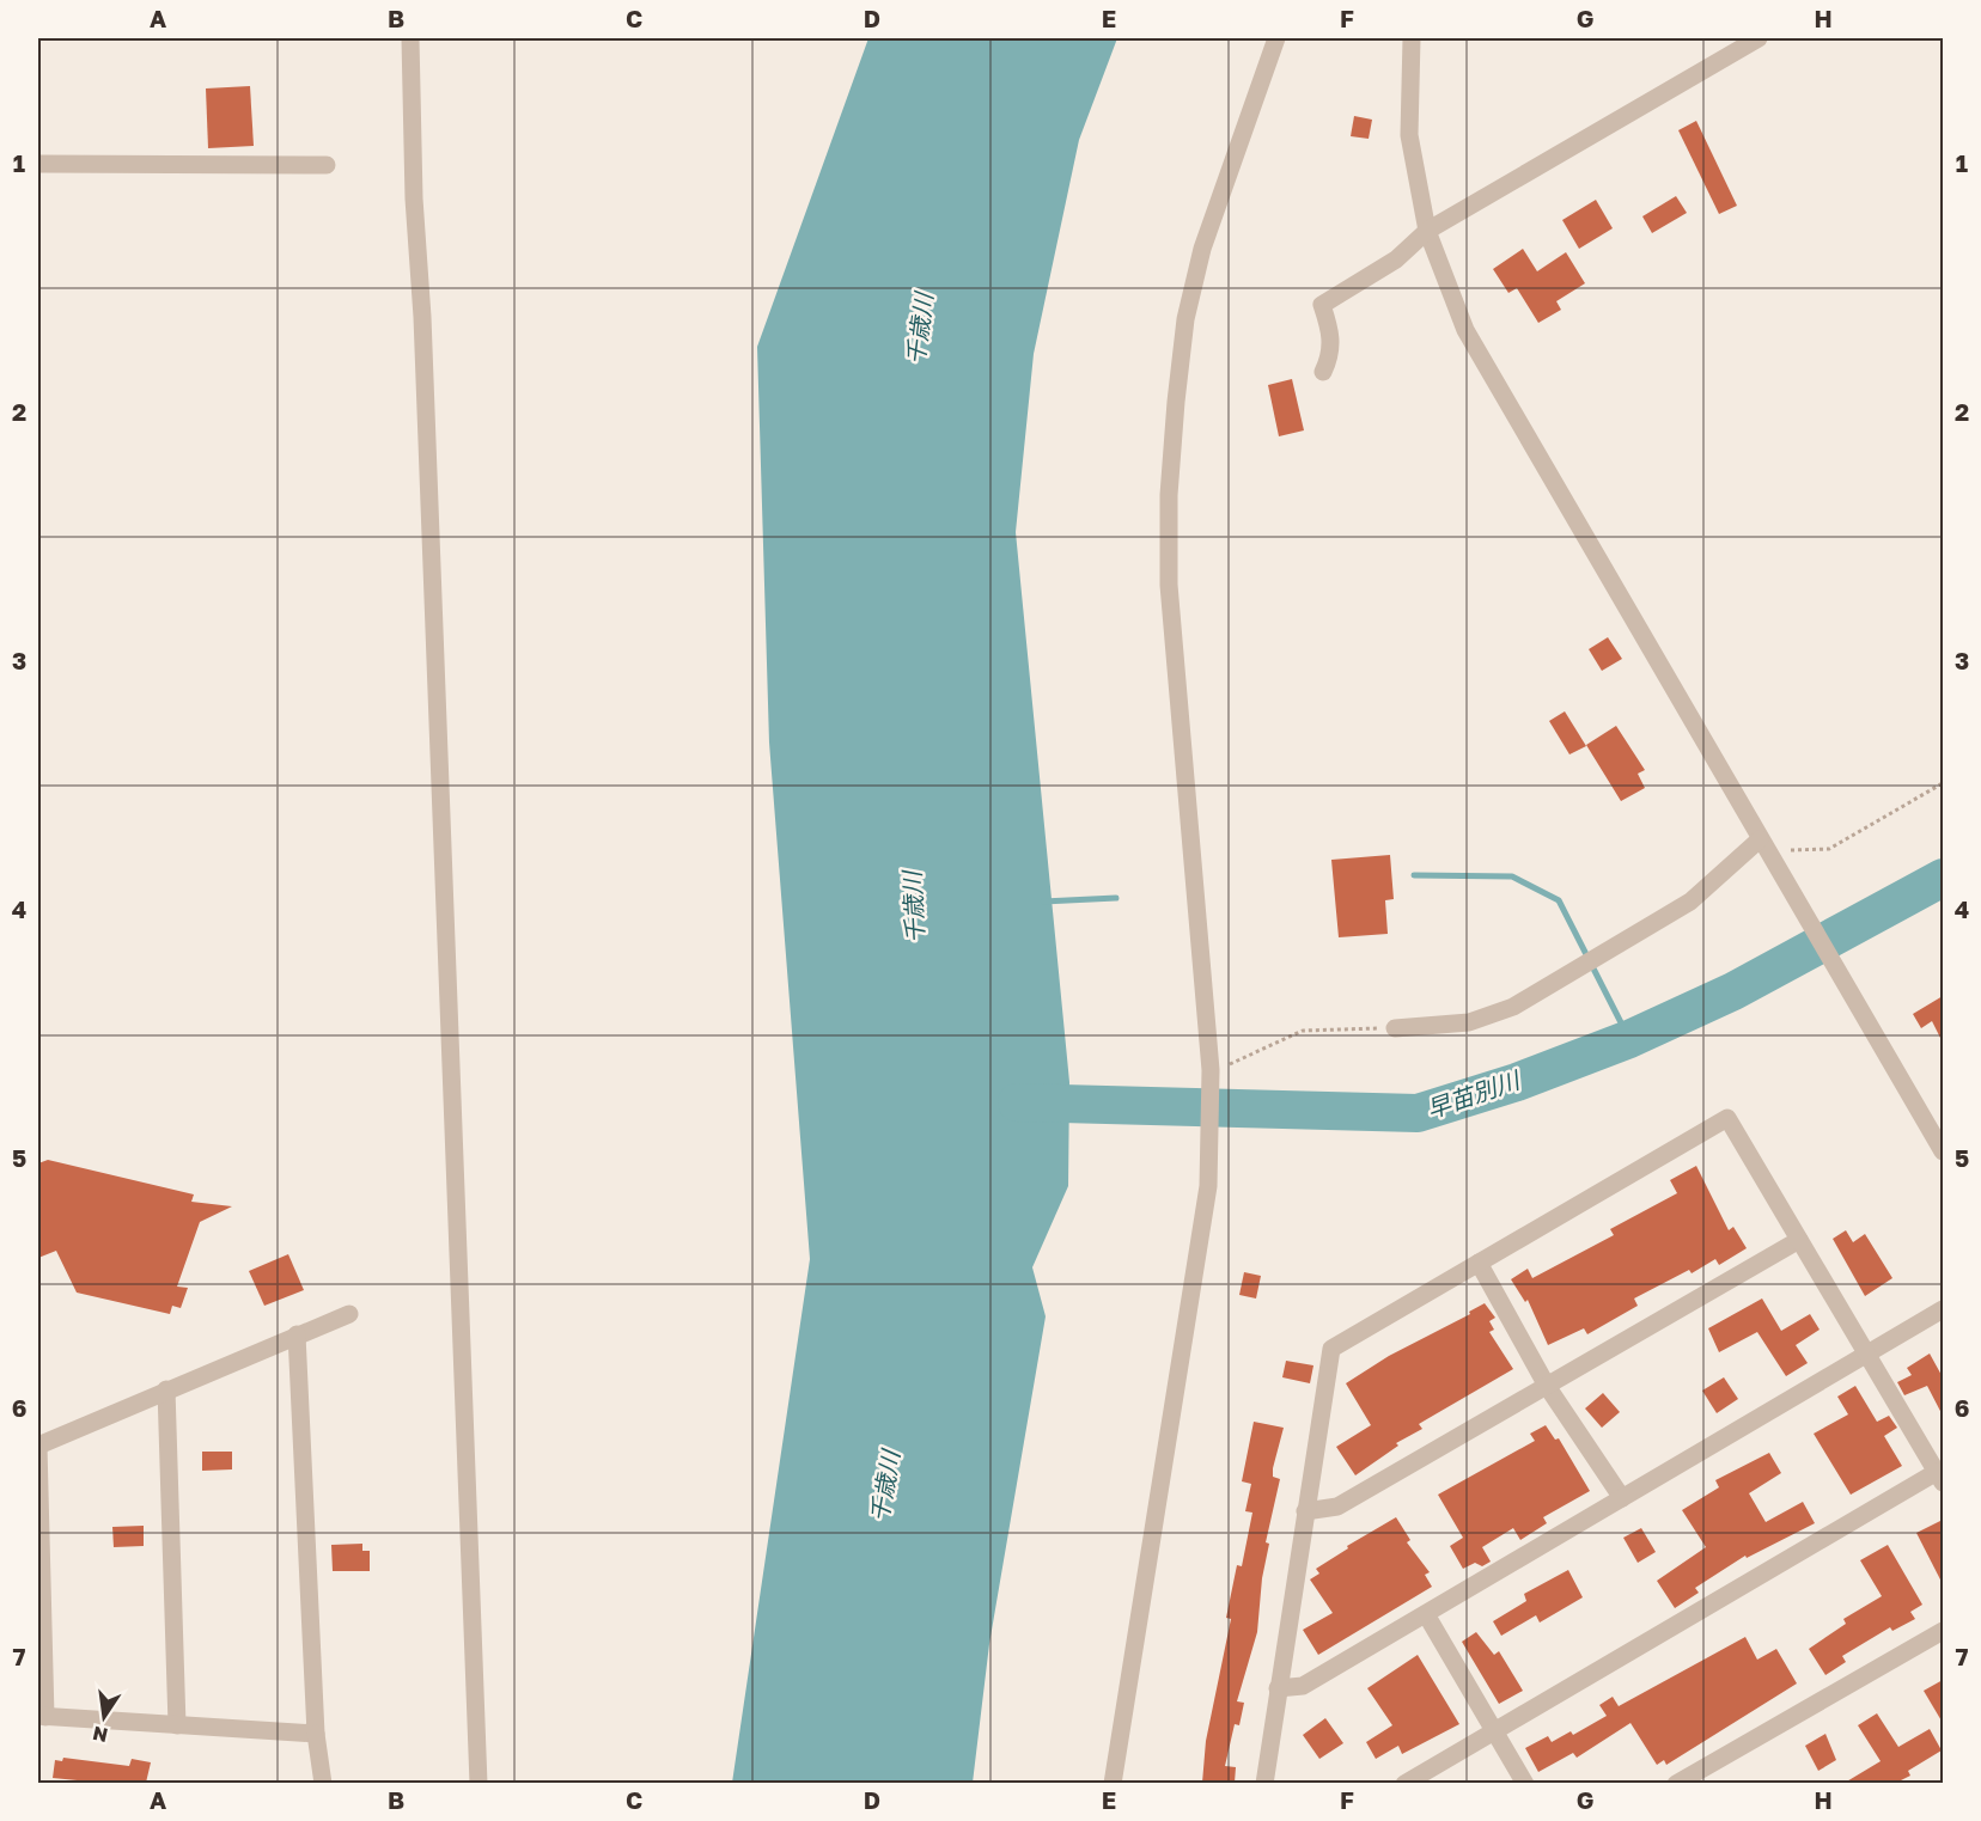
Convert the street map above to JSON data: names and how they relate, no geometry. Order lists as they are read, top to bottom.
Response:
{
  "water": ["千歳川", "早苗別川"],
  "north": "bottom",
  "grid": {
    "columns": [
      "A",
      "B",
      "C",
      "D",
      "E",
      "F",
      "G",
      "H"
    ],
    "rows": [
      "1",
      "2",
      "3",
      "4",
      "5",
      "6",
      "7"
    ]
  }
}
